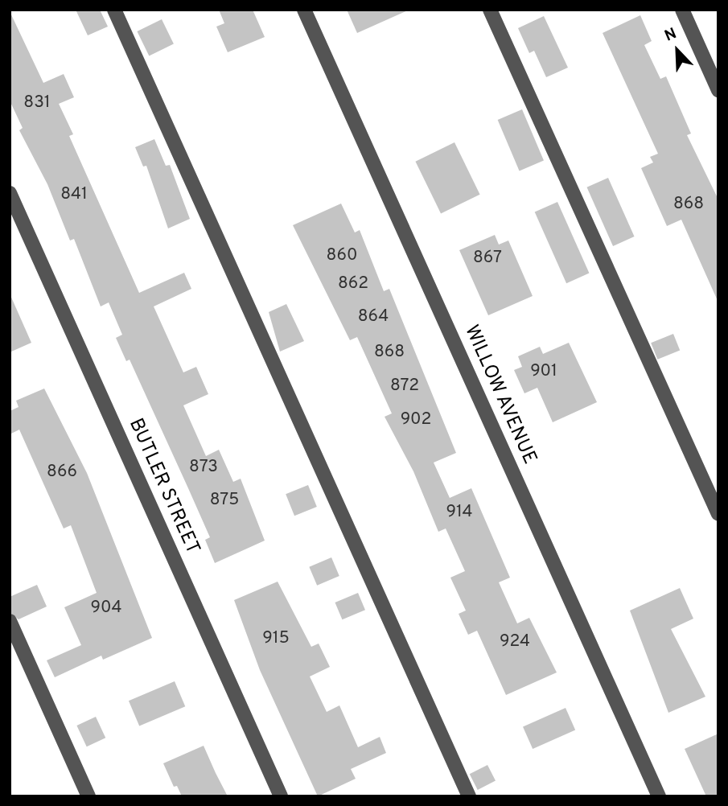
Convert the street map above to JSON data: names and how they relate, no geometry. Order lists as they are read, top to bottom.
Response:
{
  "streets": {
    "street": ["WILLOW AVENUE", "BUTLER STREET"]
  },
  "house_numbers": [
    "831",
    "841",
    "868",
    "860",
    "867",
    "862",
    "864",
    "868",
    "901",
    "872",
    "902",
    "873",
    "866",
    "875",
    "914",
    "904",
    "915",
    "924"
  ],
  "north": "top left"
}
